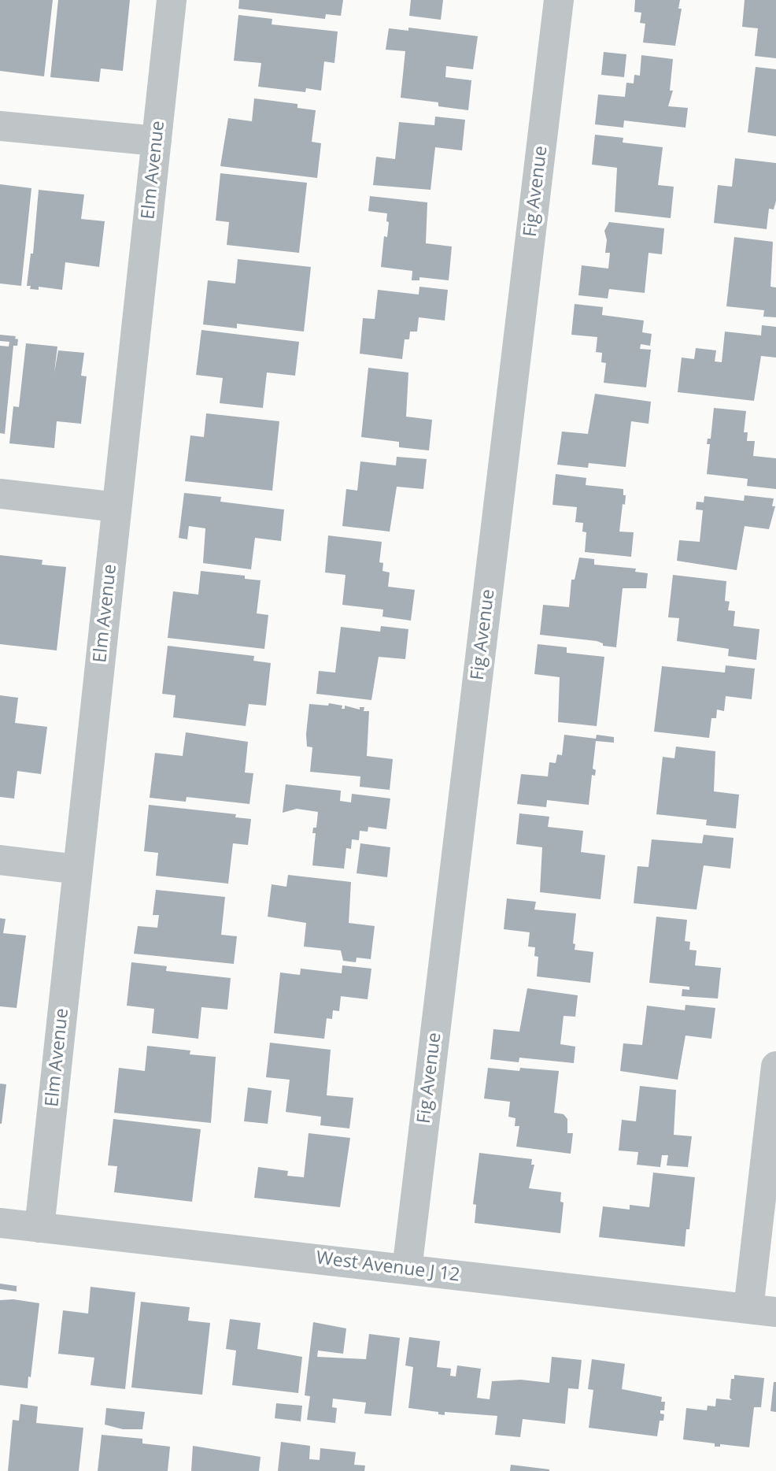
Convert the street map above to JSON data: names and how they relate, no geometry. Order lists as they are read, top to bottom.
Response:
{
  "streets": {
    "street": ["Elm Avenue", "Fig Avenue", "West Avenue J 12"]
  },
  "crossings": [
    ["Elm Avenue", "West Avenue J 12"],
    ["Fig Avenue", "West Avenue J 12"]
  ]
}
